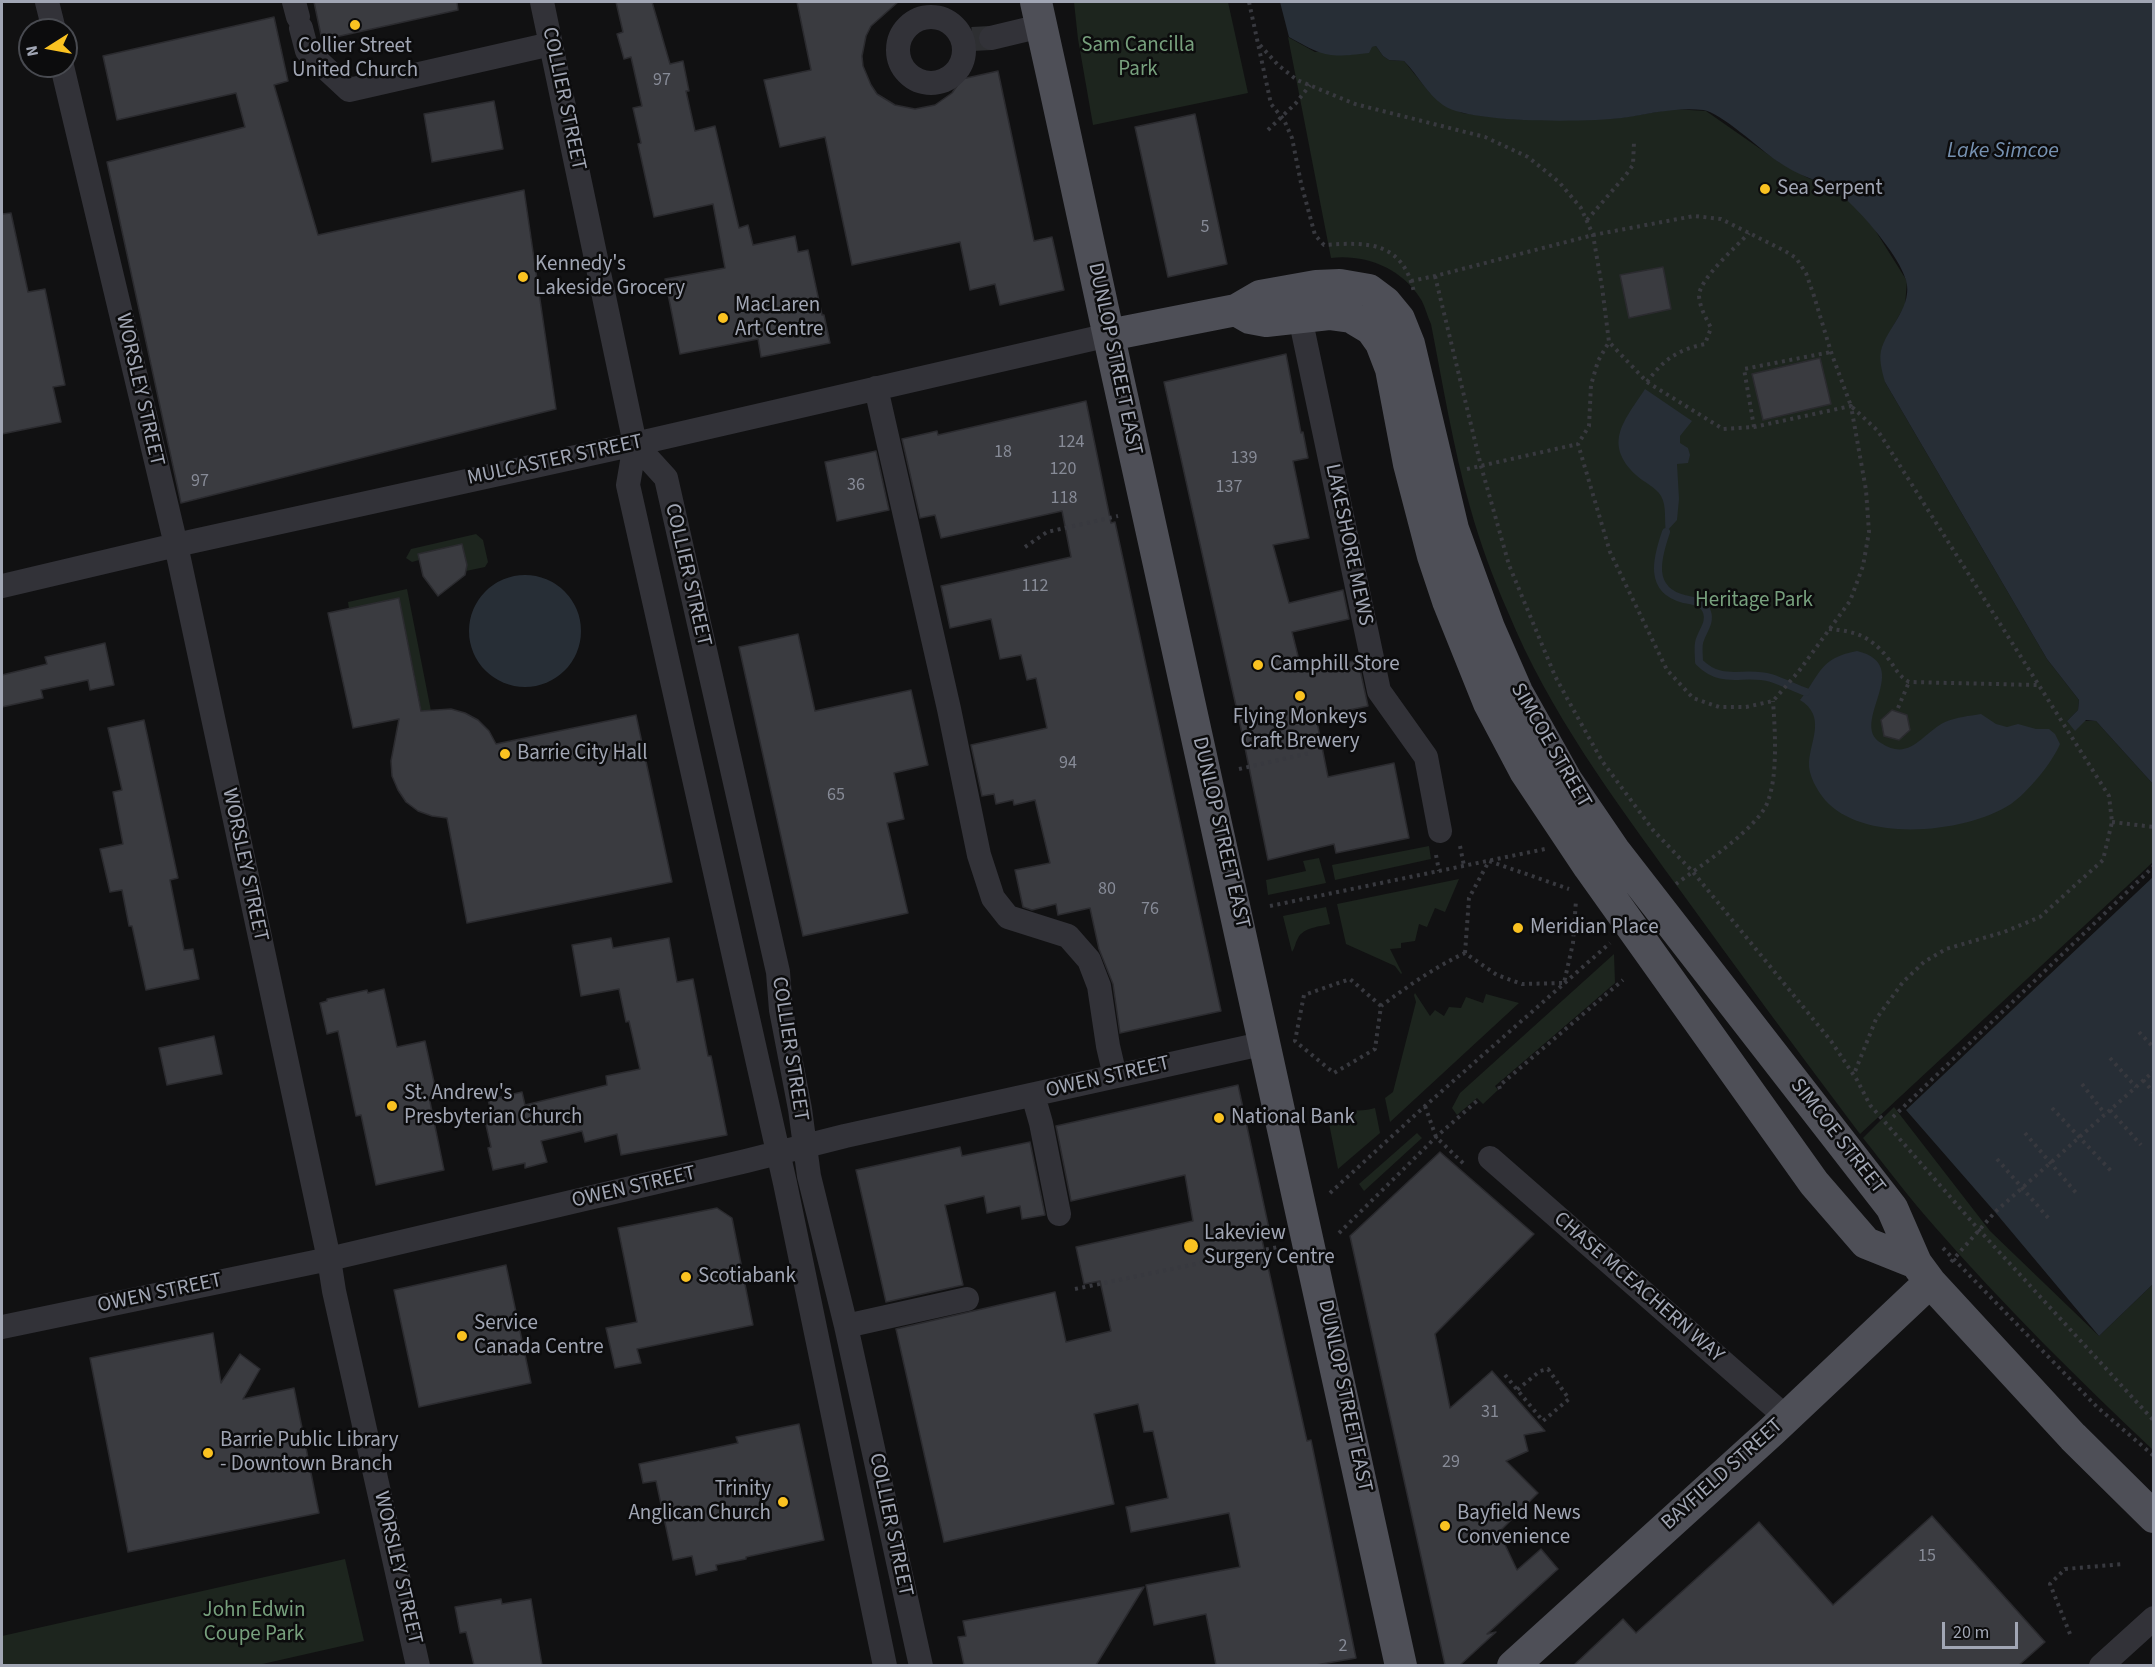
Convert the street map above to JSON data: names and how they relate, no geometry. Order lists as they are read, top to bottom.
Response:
{
  "streets": {
    "main road": ["DUNLOP STREET EAST", "SIMCOE STREET", "BAYFIELD STREET"],
    "street": [
      "COLLIER STREET",
      "WORSLEY STREET",
      "MULCASTER STREET",
      "LAKESHORE MEWS",
      "OWEN STREET",
      "CHASE MCEACHERN WAY"
    ]
  },
  "crossings": [
    ["COLLIER STREET", "MULCASTER STREET"],
    ["COLLIER STREET", "OWEN STREET"],
    ["DUNLOP STREET EAST", "MULCASTER STREET"],
    ["DUNLOP STREET EAST", "OWEN STREET"],
    ["WORSLEY STREET", "MULCASTER STREET"],
    ["WORSLEY STREET", "OWEN STREET"],
    ["LAKESHORE MEWS", "SIMCOE STREET"],
    ["SIMCOE STREET", "BAYFIELD STREET"],
    ["CHASE MCEACHERN WAY", "BAYFIELD STREET"]
  ],
  "water": ["Lake Simcoe"],
  "parks": ["Sam Cancilla Park", "Heritage Park", "John Edwin Coupe Park"],
  "places": [
    "Collier Street United Church",
    "Sea Serpent",
    "Kennedy's Lakeside Grocery",
    "MacLaren Art Centre",
    "Camphill Store",
    "Flying Monkeys Craft Brewery",
    "Barrie City Hall",
    "Meridian Place",
    "St. Andrew's Presbyterian Church",
    "National Bank",
    "Lakeview Surgery Centre",
    "Scotiabank",
    "Service Canada Centre",
    "Barrie Public Library - Downtown Branch",
    "Trinity Anglican Church",
    "Bayfield News Convenience"
  ],
  "house_numbers": [
    "97",
    "5",
    "124",
    "18",
    "139",
    "120",
    "97",
    "36",
    "137",
    "118",
    "112",
    "94",
    "65",
    "80",
    "76",
    "31",
    "29",
    "15",
    "2"
  ],
  "scale_bar": "20 m",
  "north": "left"
}
